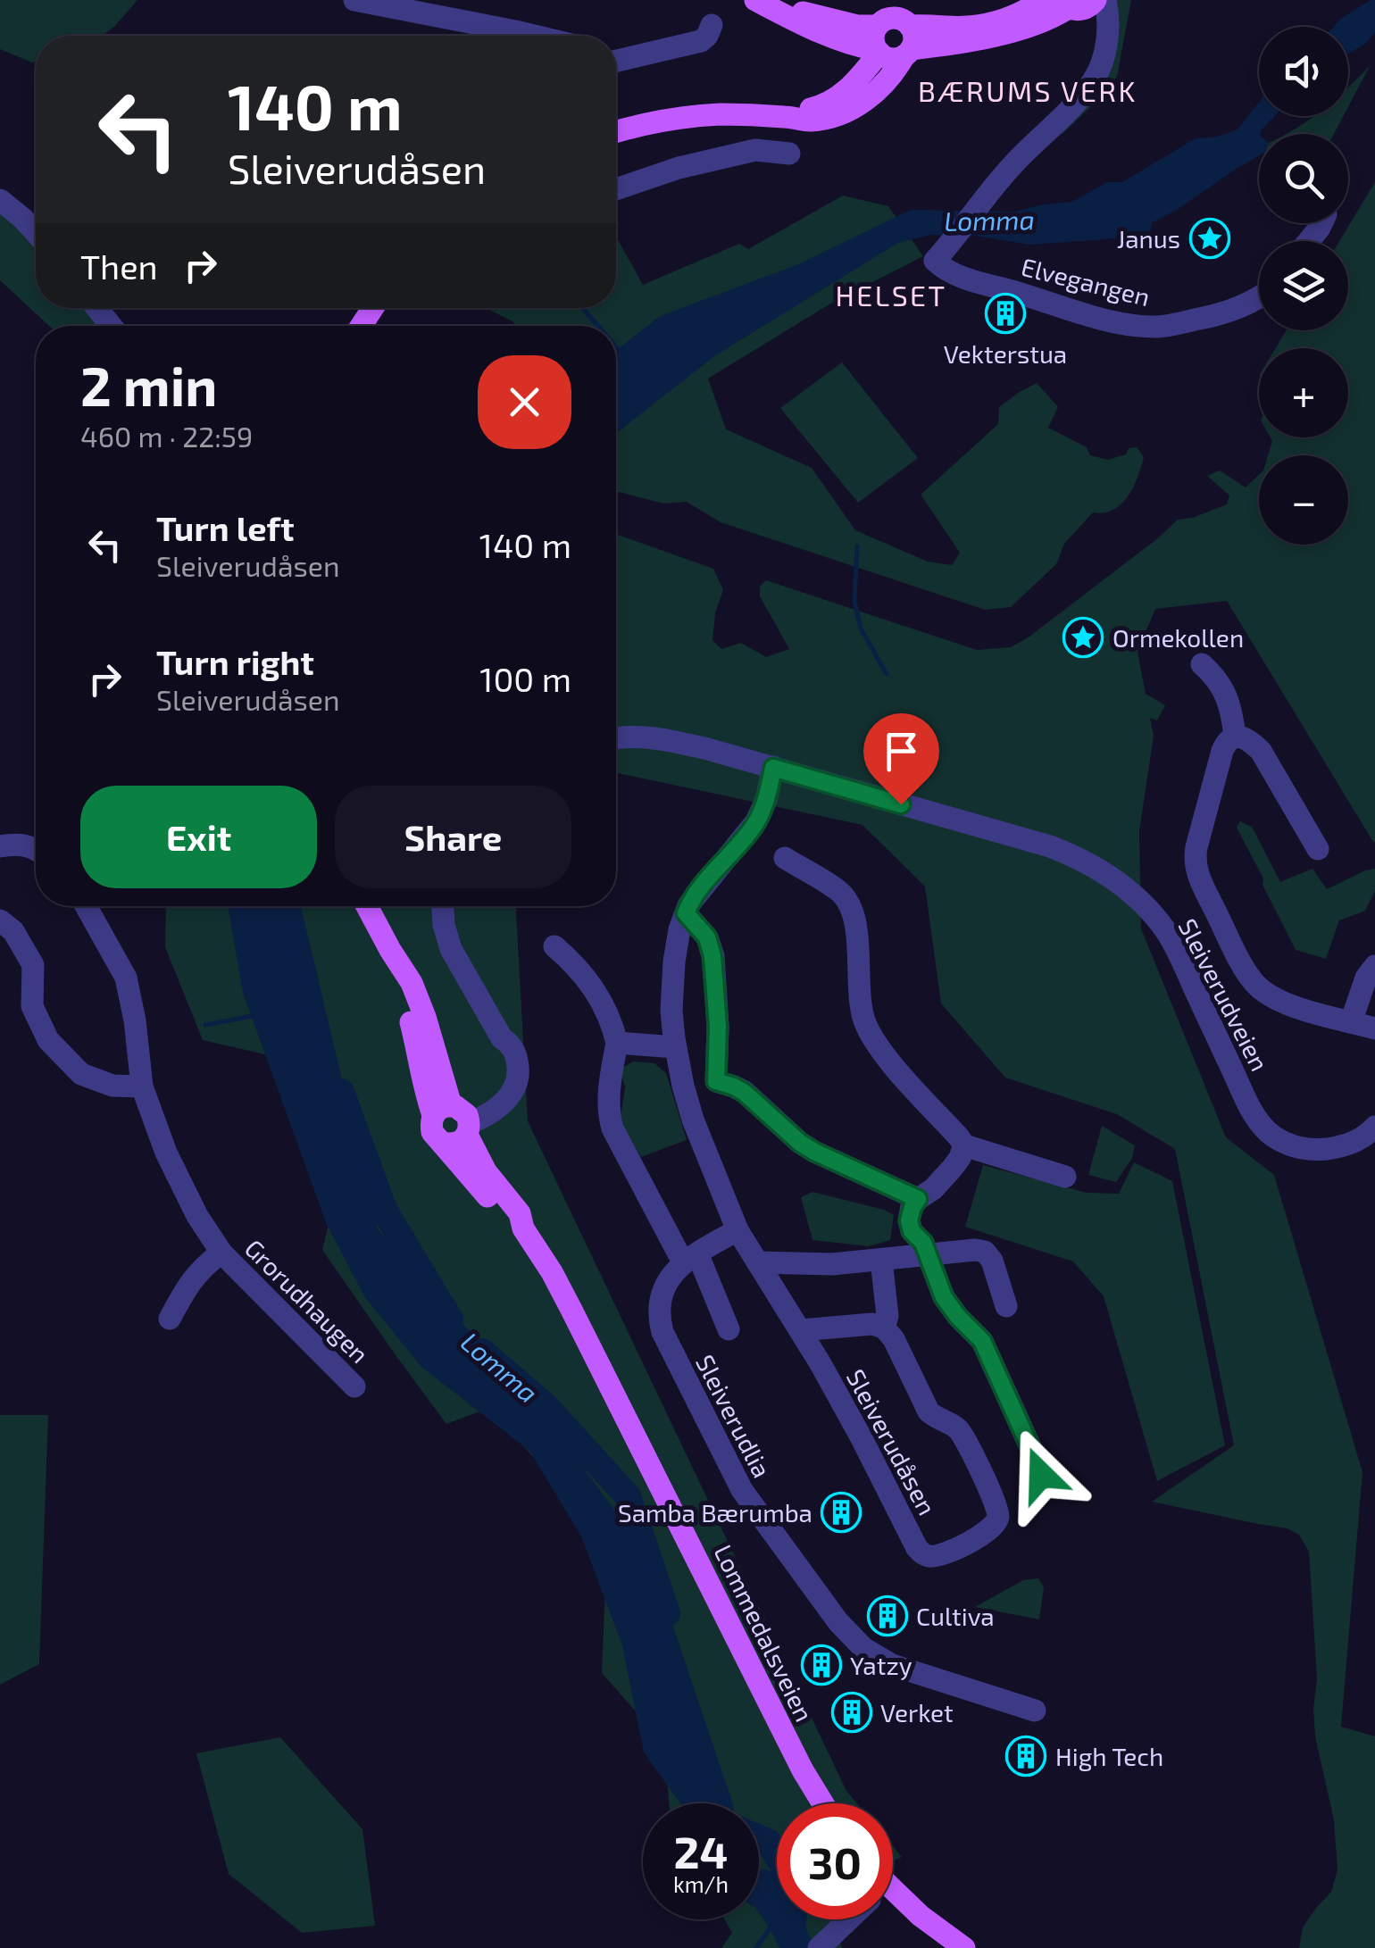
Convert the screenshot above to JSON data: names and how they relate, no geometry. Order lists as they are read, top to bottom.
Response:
{
  "streets": {
    "main road": ["Lommedalsveien"],
    "street": [
      "Elvegangen",
      "Sleiverudveien",
      "Grorudhaugen",
      "Sleiverudlia",
      "Sleiverudåsen"
    ]
  },
  "crossings": [
    ["Sleiverudveien", "Sleiverudåsen"]
  ],
  "districts": ["BÆRUMS VERK", "HELSET"],
  "water": ["Lomma"],
  "places": {
    "place": ["Janus", "Ormekollen"],
    "building": [
      "Vekterstua",
      "Samba Bærumba",
      "Cultiva",
      "Yatzy",
      "Verket",
      "High Tech"
    ]
  },
  "page": {
    "map_buttons": ["+", "−"],
    "turn": ["140 m", "Sleiverudåsen"],
    "then": "Then",
    "heading": ["2 min", "460 m · 22:59"],
    "list": [
      {
        "name": "Turn left",
        "note": "Sleiverudåsen",
        "value": "140 m"
      },
      {
        "name": "Turn right",
        "note": "Sleiverudåsen",
        "value": "100 m"
      }
    ],
    "buttons": ["Exit", "Share"],
    "speed": "24 km/h",
    "limit": "30"
  }
}
